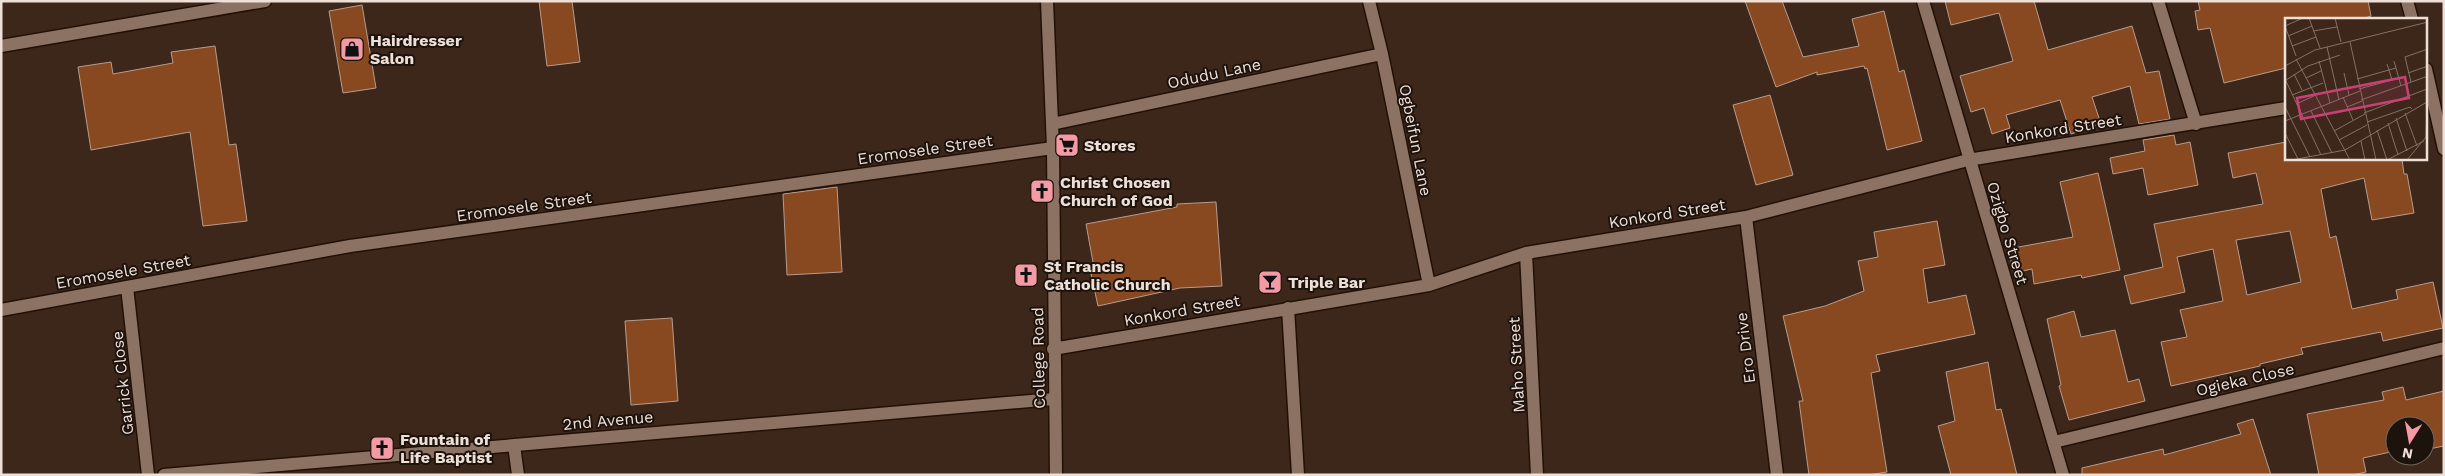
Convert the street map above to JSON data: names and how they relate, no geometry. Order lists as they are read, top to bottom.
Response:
{
  "streets": {
    "street": [
      "Odudu Lane",
      "Konkord Street",
      "Ogbeifun Lane",
      "Eromosele Street",
      "Ozigbo Street",
      "Ero Drive",
      "College Road",
      "Maho Street",
      "Ogieka Close",
      "Garrick Close",
      "2nd Avenue"
    ]
  },
  "crossings": [
    ["Odudu Lane", "Ogbeifun Lane"],
    ["Odudu Lane", "College Road"],
    ["Konkord Street", "Ogbeifun Lane"],
    ["Konkord Street", "Ozigbo Street"],
    ["Konkord Street", "Ero Drive"],
    ["Konkord Street", "College Road"],
    ["Konkord Street", "Maho Street"],
    ["Eromosele Street", "College Road"],
    ["Eromosele Street", "Garrick Close"],
    ["Ozigbo Street", "Ogieka Close"],
    ["College Road", "2nd Avenue"]
  ],
  "places": {
    "shop": ["Hairdresser Salon"],
    "supermarket": ["Stores"],
    "church": ["Christ Chosen Church of God", "St Francis Catholic Church", "Fountain of Life Baptist"],
    "bar": ["Triple Bar"]
  },
  "north": "bottom"
}
